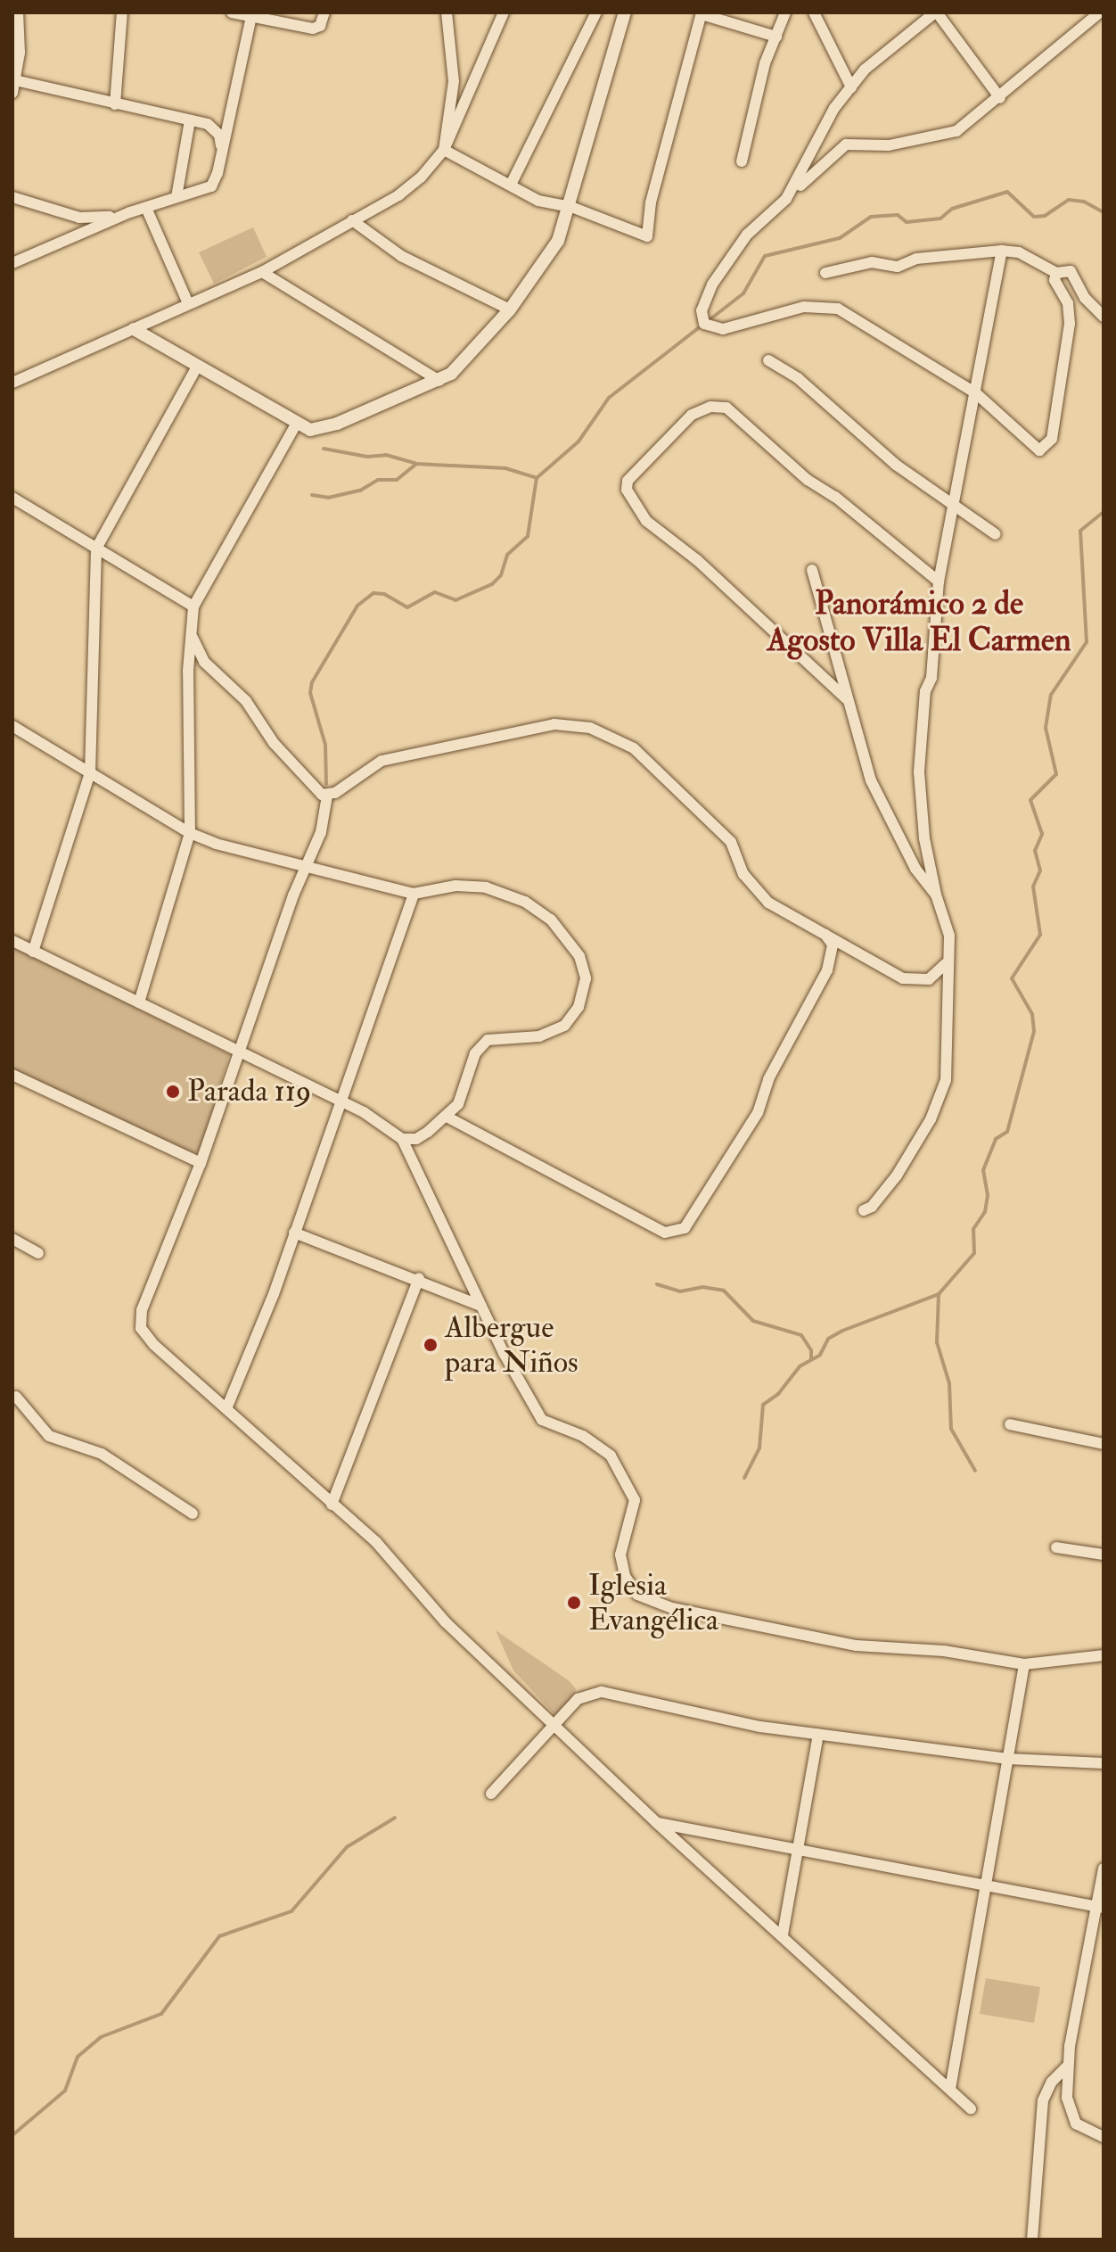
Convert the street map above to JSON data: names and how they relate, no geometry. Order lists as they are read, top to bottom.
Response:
{
  "districts": ["Panorámico 2 de Agosto Villa El Carmen"],
  "places": ["Parada 119", "Albergue para Niños", "Iglesia Evangélica"]
}
